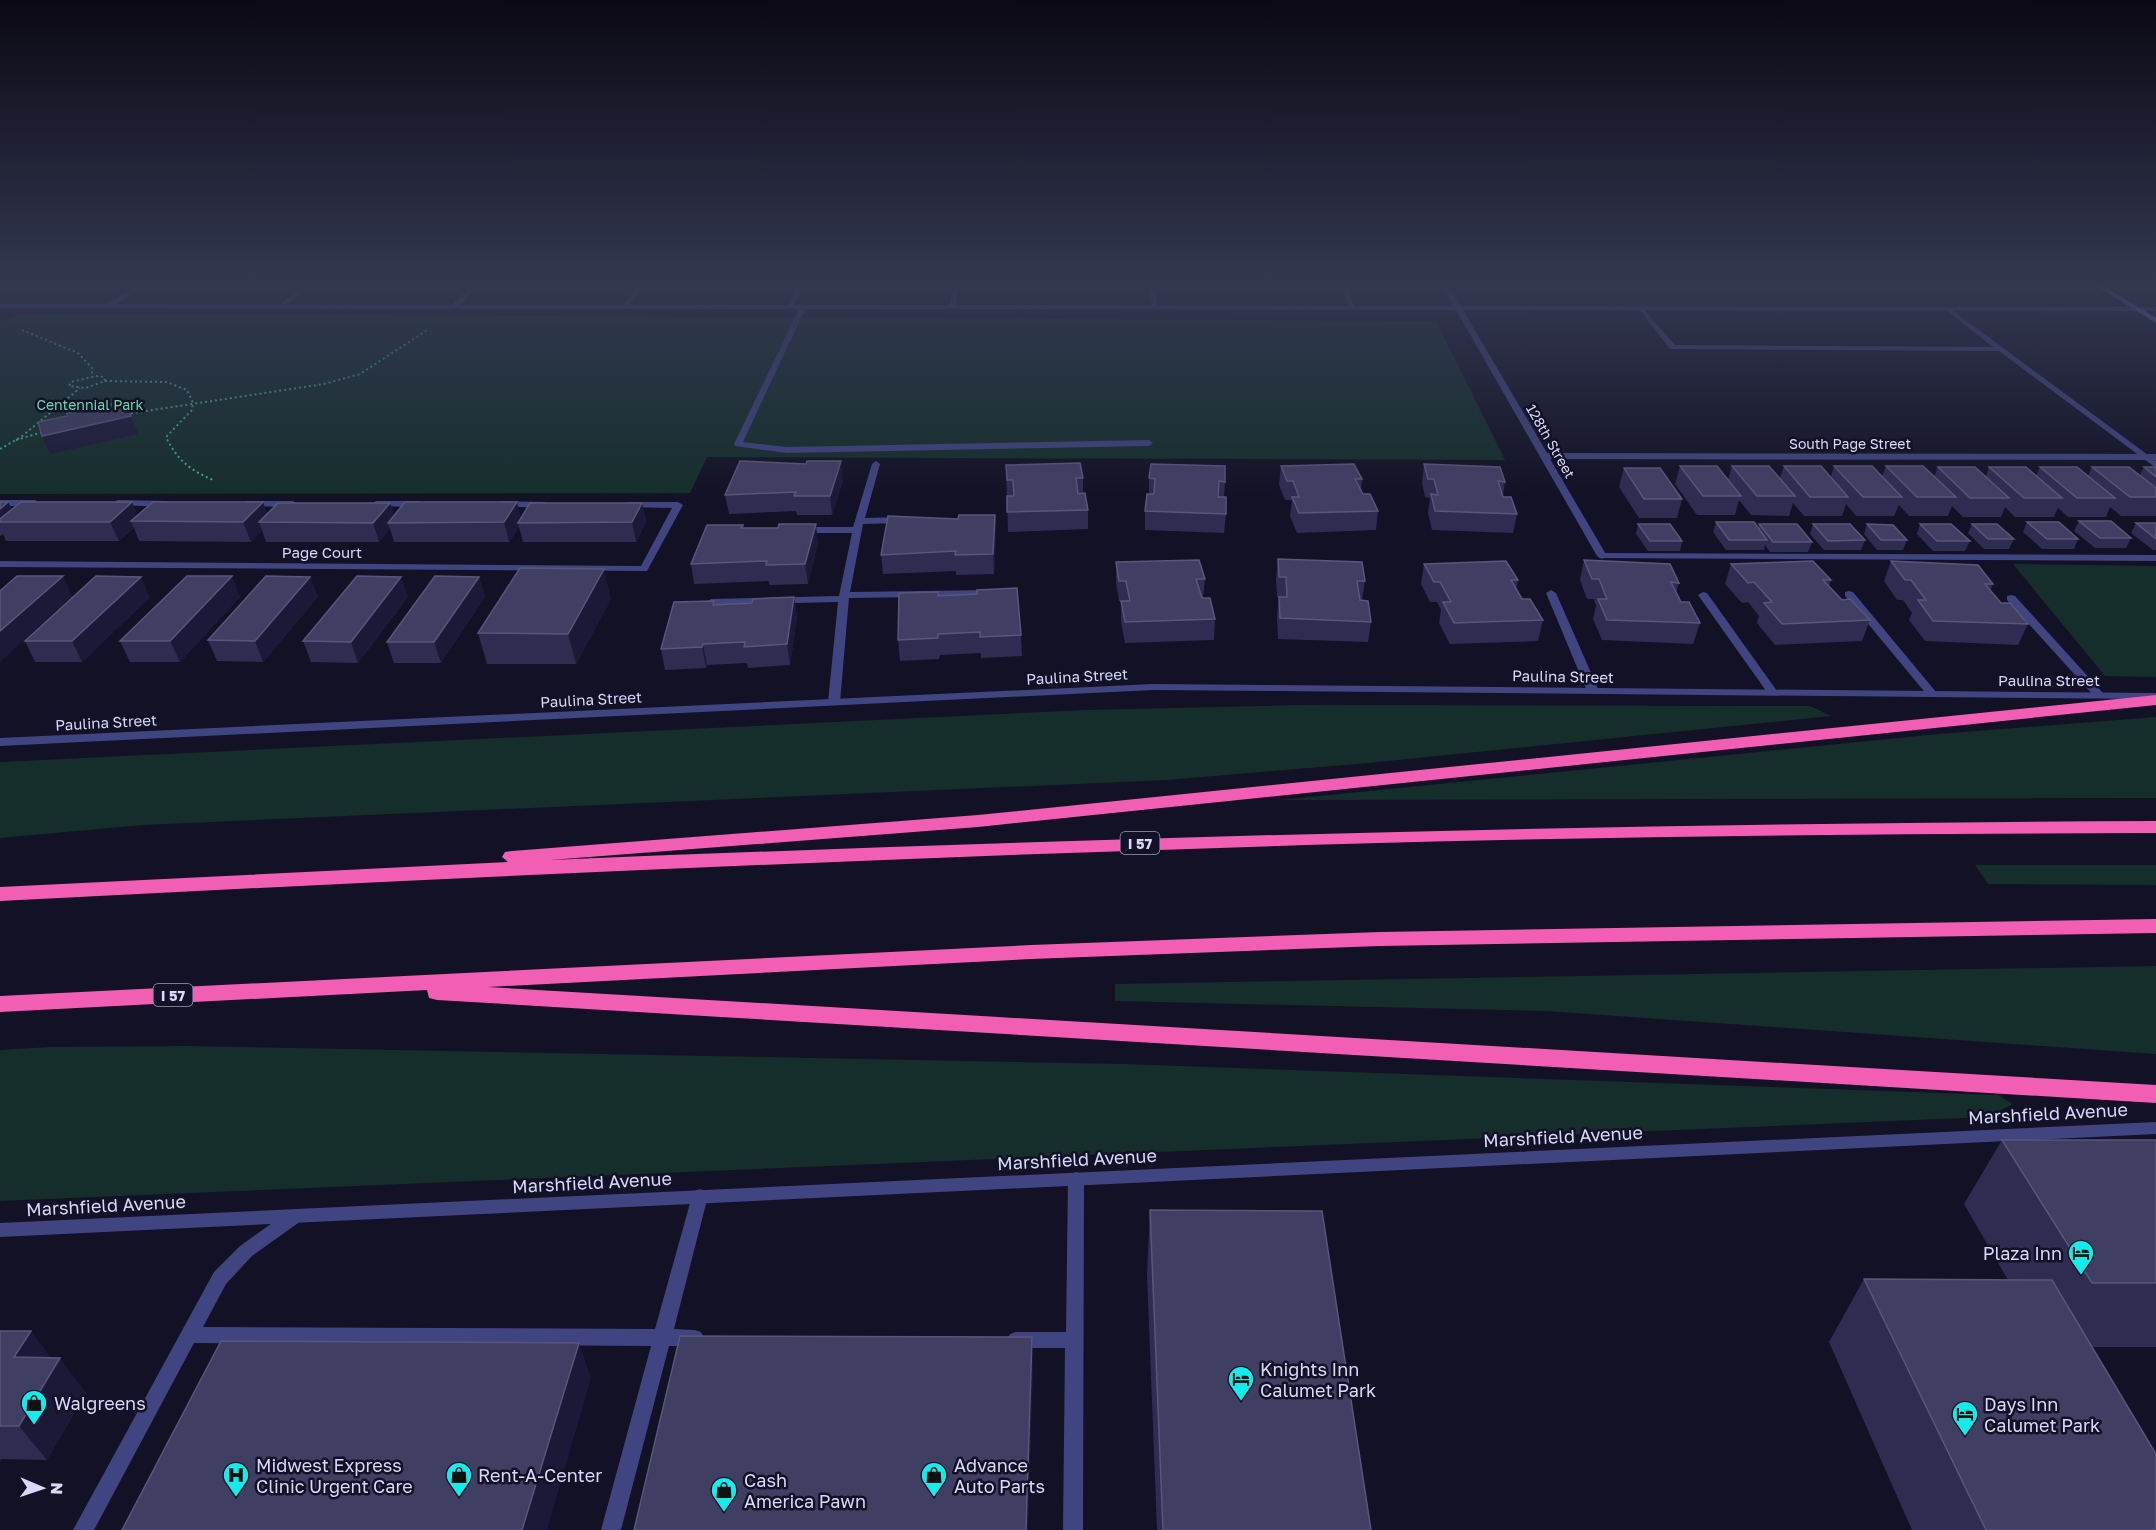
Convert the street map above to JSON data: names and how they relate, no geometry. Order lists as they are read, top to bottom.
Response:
{
  "streets": {
    "highway": ["I 57"],
    "street": [
      "128th Street",
      "South Page Street",
      "Page Court",
      "Paulina Street",
      "Marshfield Avenue"
    ]
  },
  "crossings": [
    ["128th Street", "South Page Street"]
  ],
  "parks": ["Centennial Park"],
  "places": {
    "hotel": ["Plaza Inn", "Knights Inn Calumet Park", "Days Inn Calumet Park"],
    "shop": [
      "Walgreens",
      "Rent-A-Center",
      "Advance Auto Parts",
      "Cash America Pawn"
    ],
    "hospital": ["Midwest Express Clinic Urgent Care"]
  },
  "north": "right"
}
